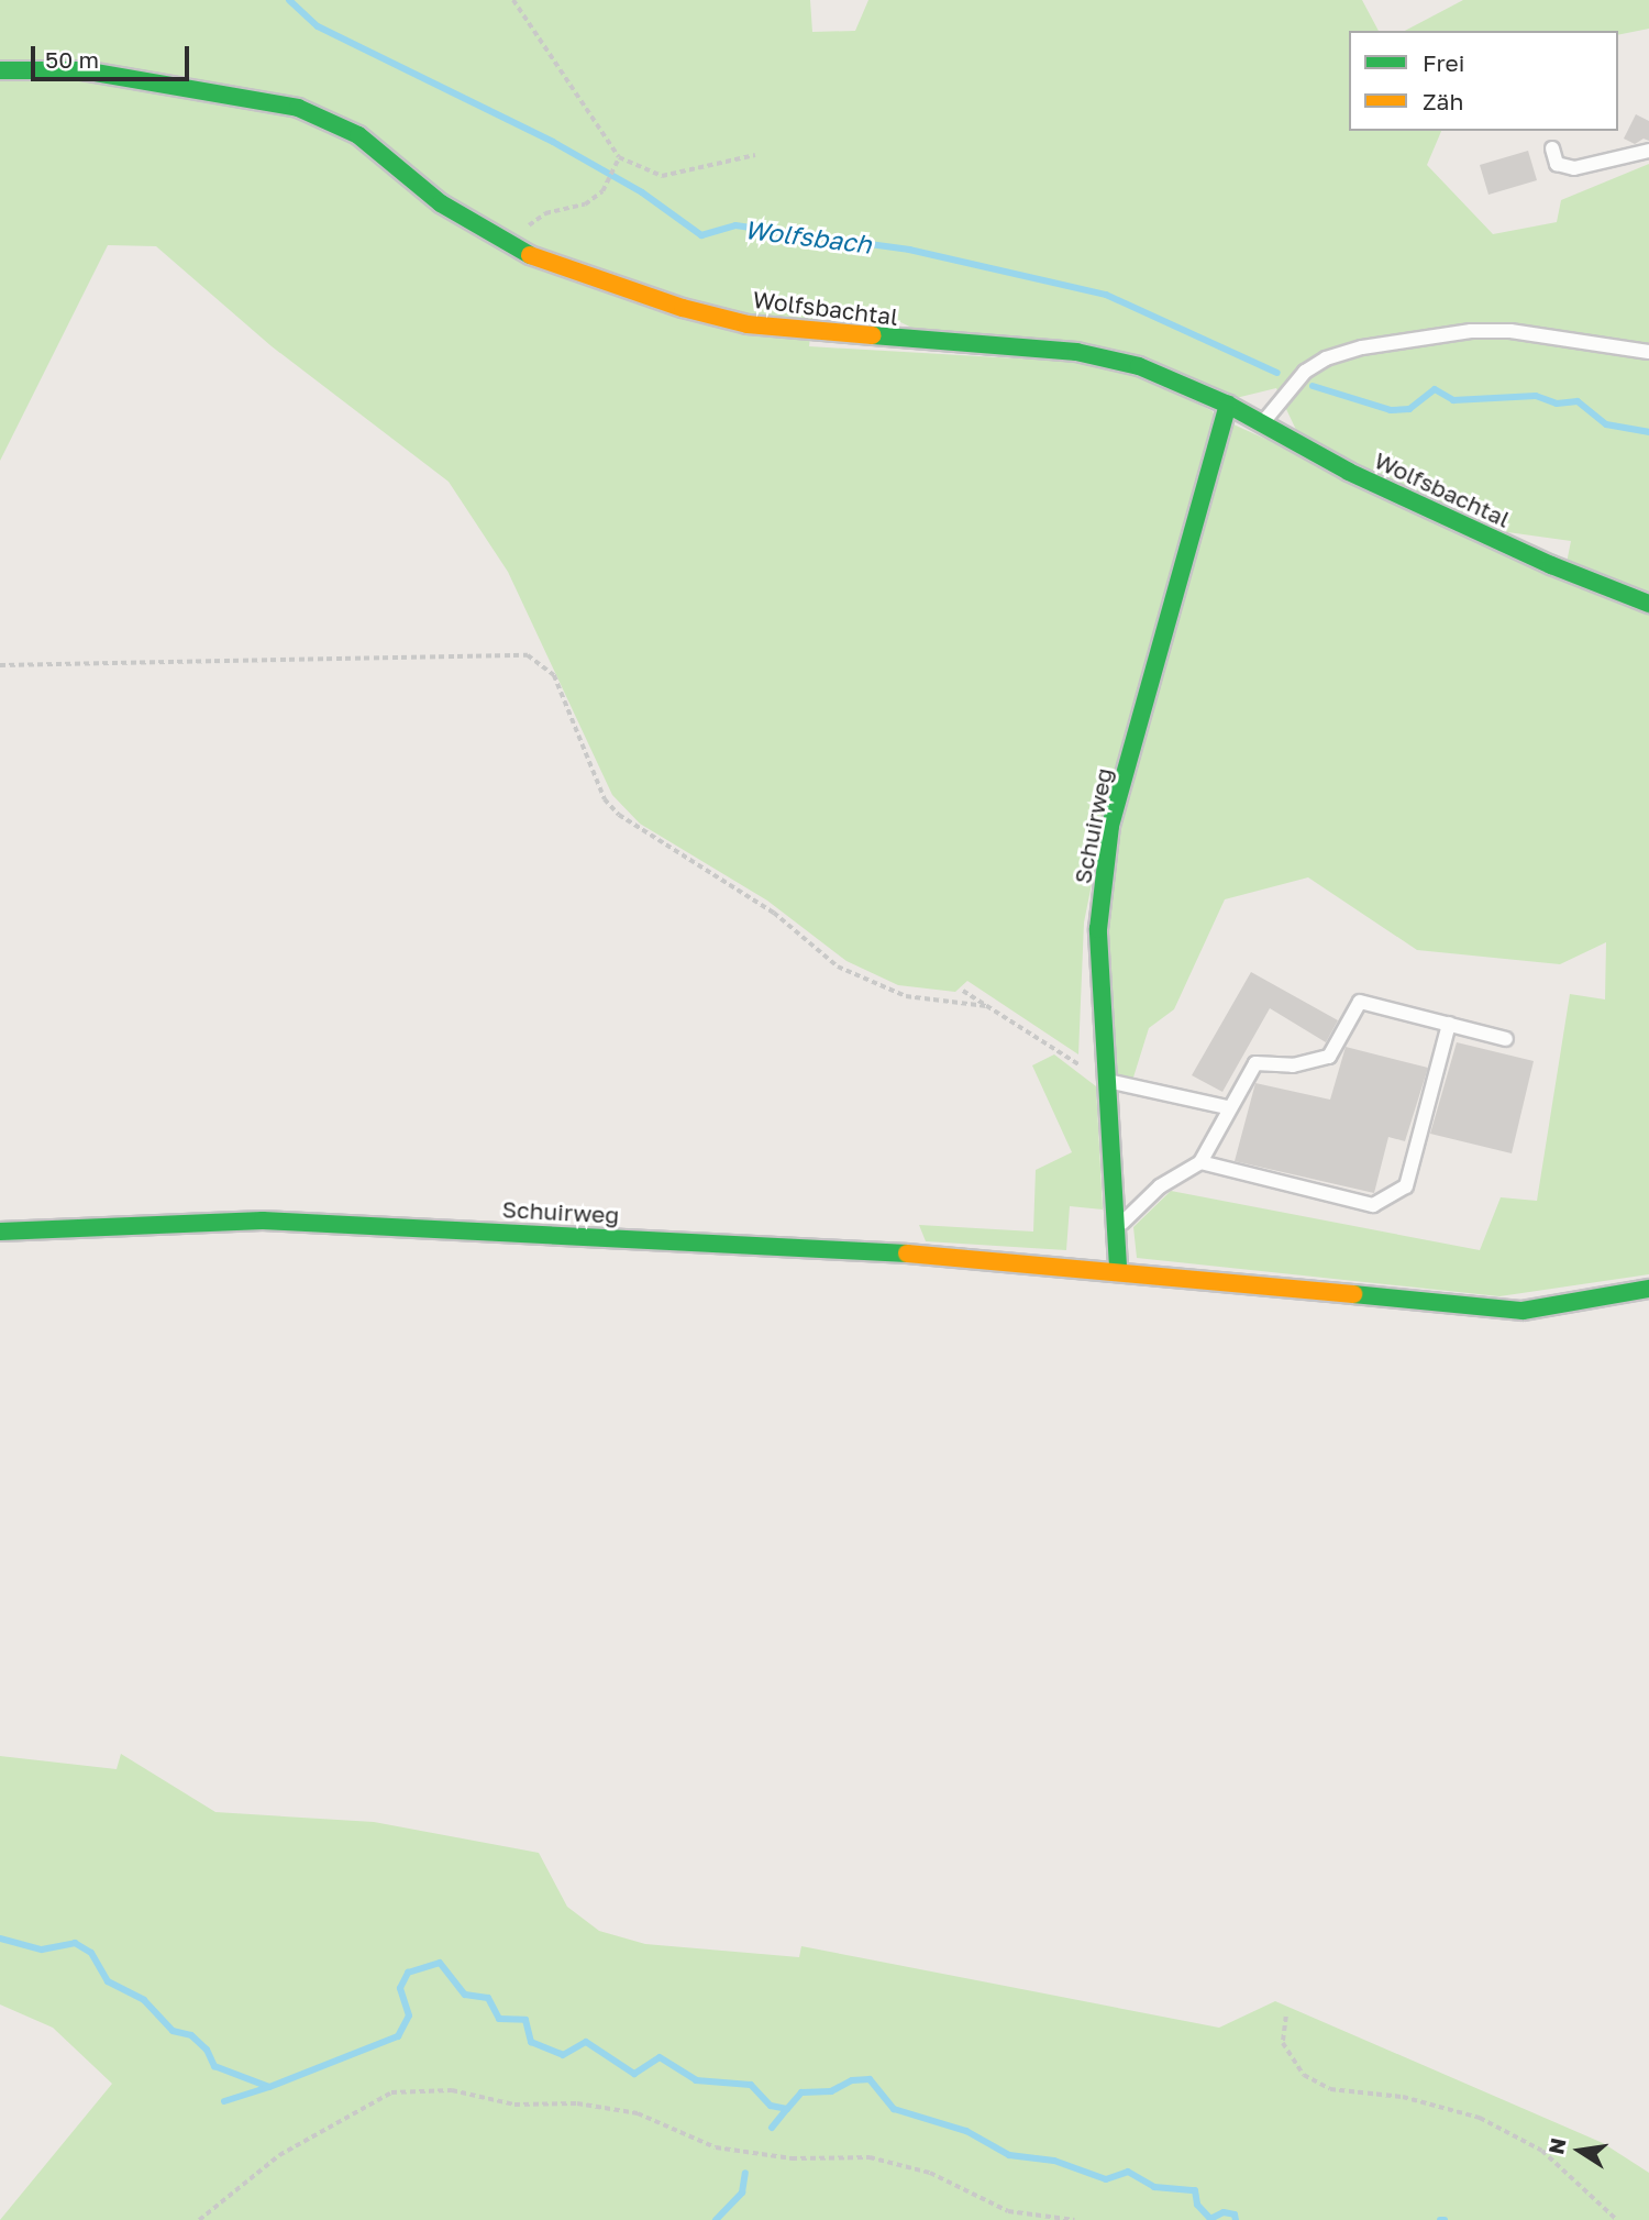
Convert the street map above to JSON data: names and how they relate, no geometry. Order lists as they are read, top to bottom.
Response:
{
  "streets": {
    "street": ["Wolfsbachtal", "Schuirweg"]
  },
  "crossings": [
    ["Wolfsbachtal", "Schuirweg"]
  ],
  "water": ["Wolfsbach"],
  "legend": ["Frei", "Zäh"],
  "scale_bar": "50 m",
  "north": "left"
}
